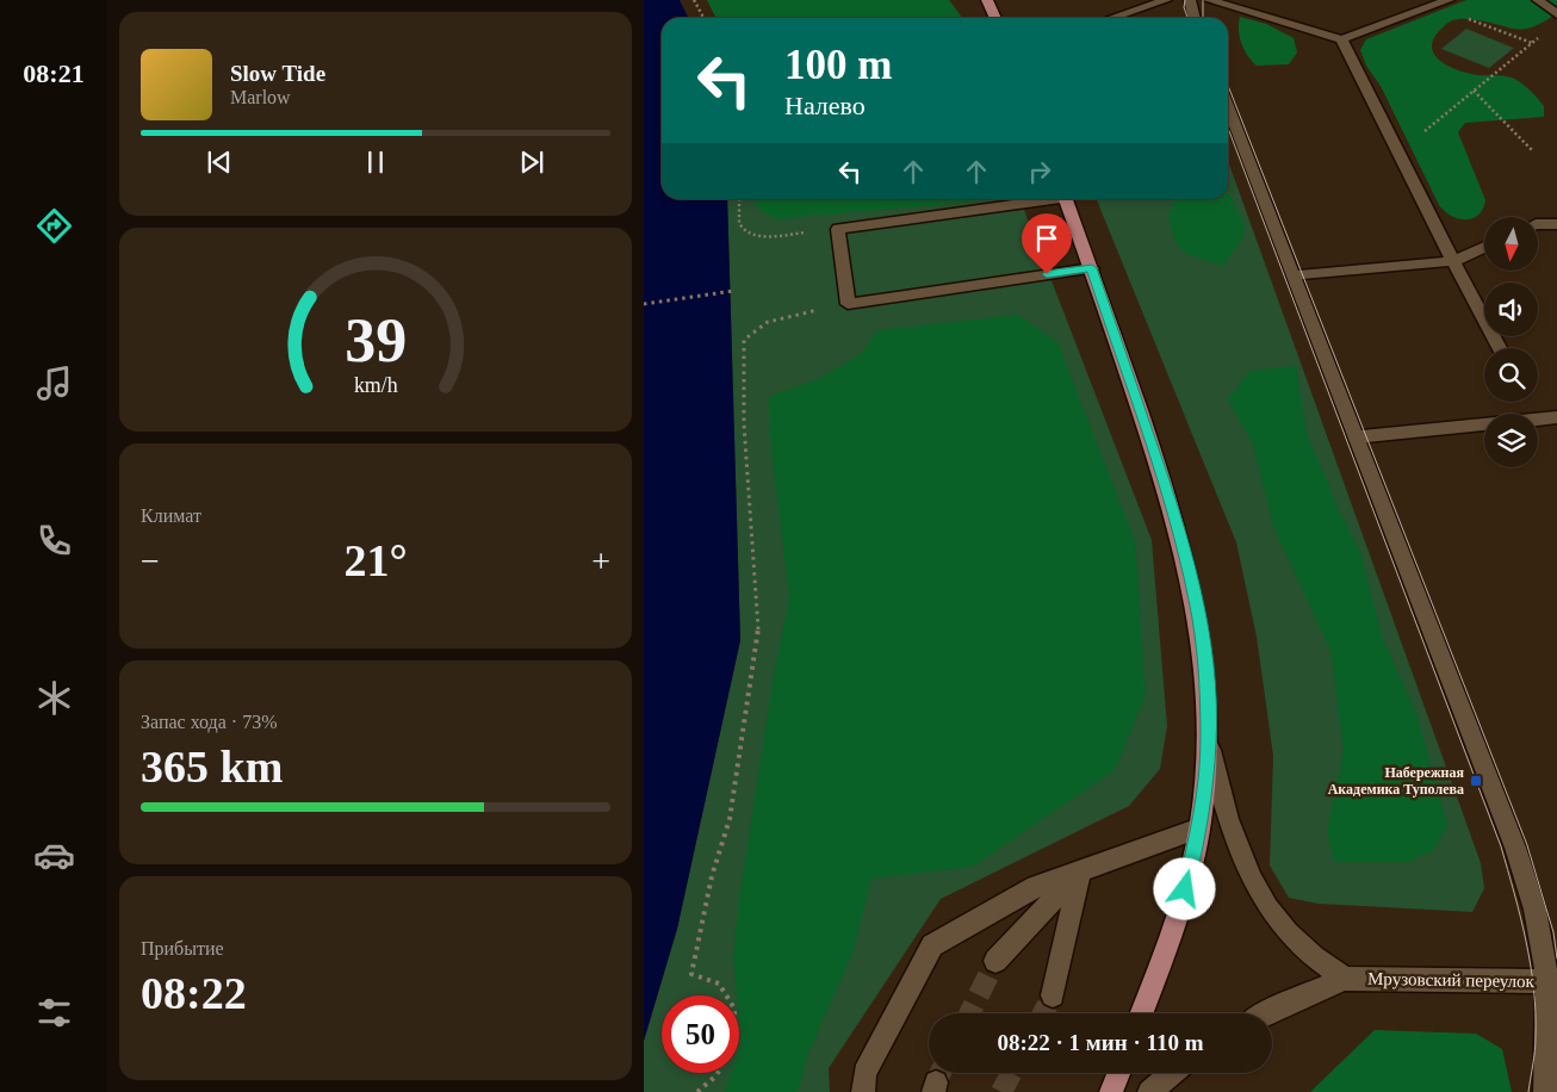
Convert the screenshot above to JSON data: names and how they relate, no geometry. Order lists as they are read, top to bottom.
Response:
{
  "streets": {
    "street": ["Мрузовский переулок"]
  },
  "places": {
    "transit": ["Набережная Академика Туполева"]
  },
  "north": "bottom",
  "page": {
    "tabs": "08:21",
    "turn": ["100 m", "Налево"],
    "song": ["Slow Tide", "Marlow"],
    "tile": [
      "Климат",
      ["Запас хода · 73%", "365 km"],
      ["Прибытие", "08:22"]
    ],
    "heat": ["−", "21°", "+"],
    "limit": "50",
    "trip": "08:22 · 1 мин · 110 m",
    "gauge": ["39", "km/h"]
  }
}
